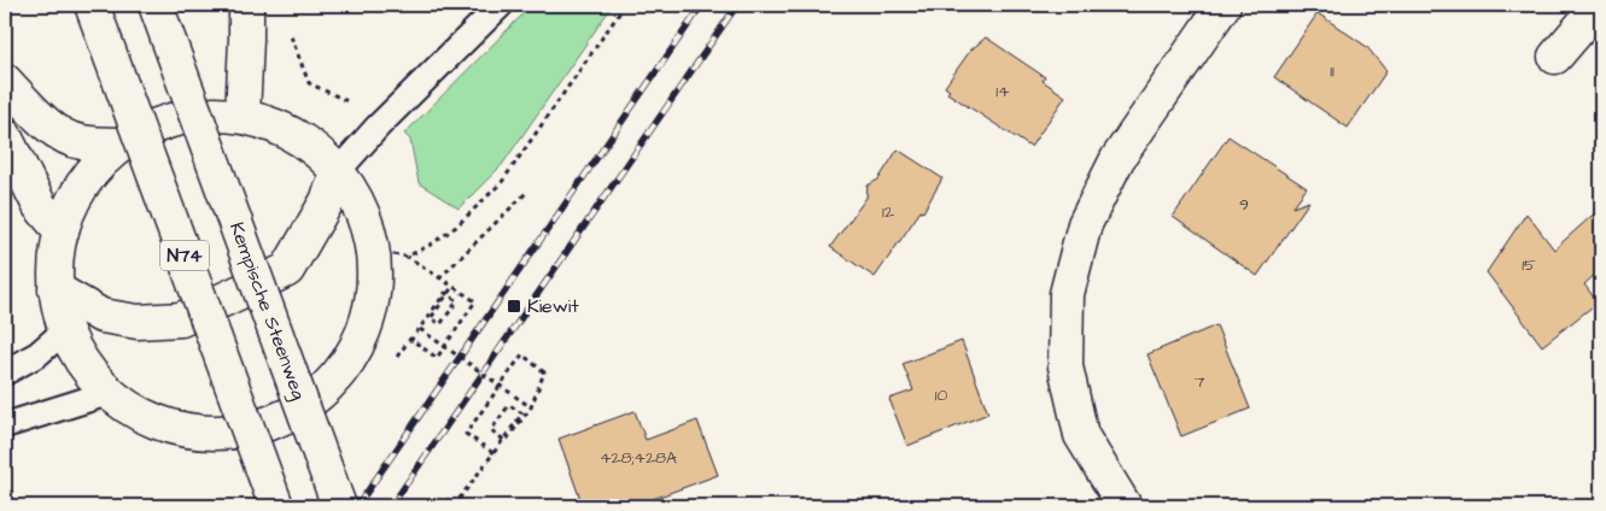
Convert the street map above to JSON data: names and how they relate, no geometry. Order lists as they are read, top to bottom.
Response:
{
  "streets": {
    "street": ["N74", "Kempische Steenweg"]
  },
  "places": {
    "transit": ["Kiewit"]
  },
  "house_numbers": [
    "11",
    "14",
    "9",
    "12",
    "15",
    "7",
    "10",
    "428;428A"
  ]
}
